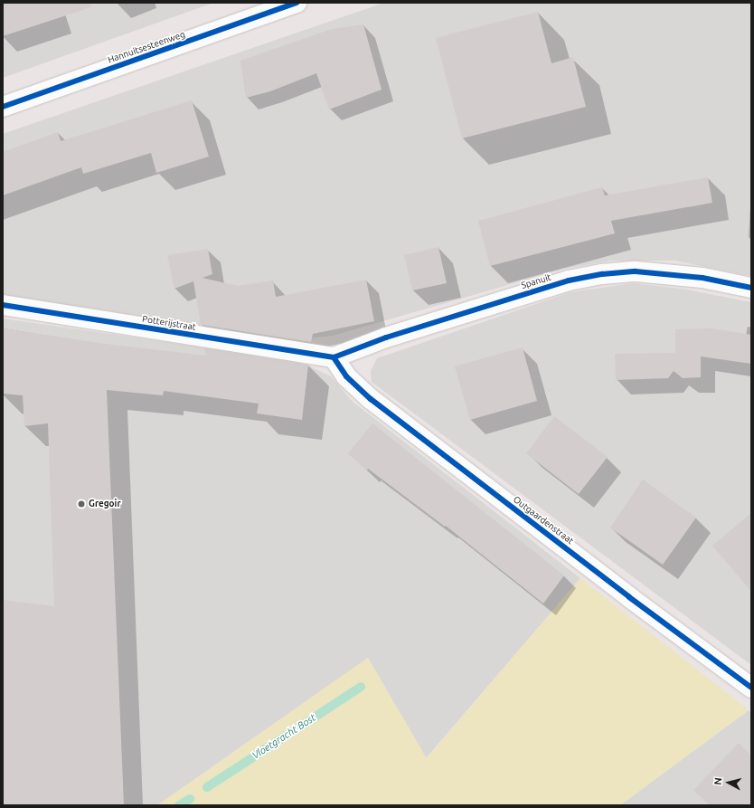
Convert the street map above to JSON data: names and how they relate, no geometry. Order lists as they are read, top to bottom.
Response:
{
  "streets": {
    "street": [
      "Hannuitsesteenweg",
      "Spanuit",
      "Potterijstraat",
      "Outgaardenstraat"
    ]
  },
  "crossings": [
    ["Spanuit", "Potterijstraat"],
    ["Spanuit", "Outgaardenstraat"],
    ["Potterijstraat", "Outgaardenstraat"]
  ],
  "water": ["Vloetgracht Bost"],
  "places": ["Gregoir"],
  "north": "left"
}
